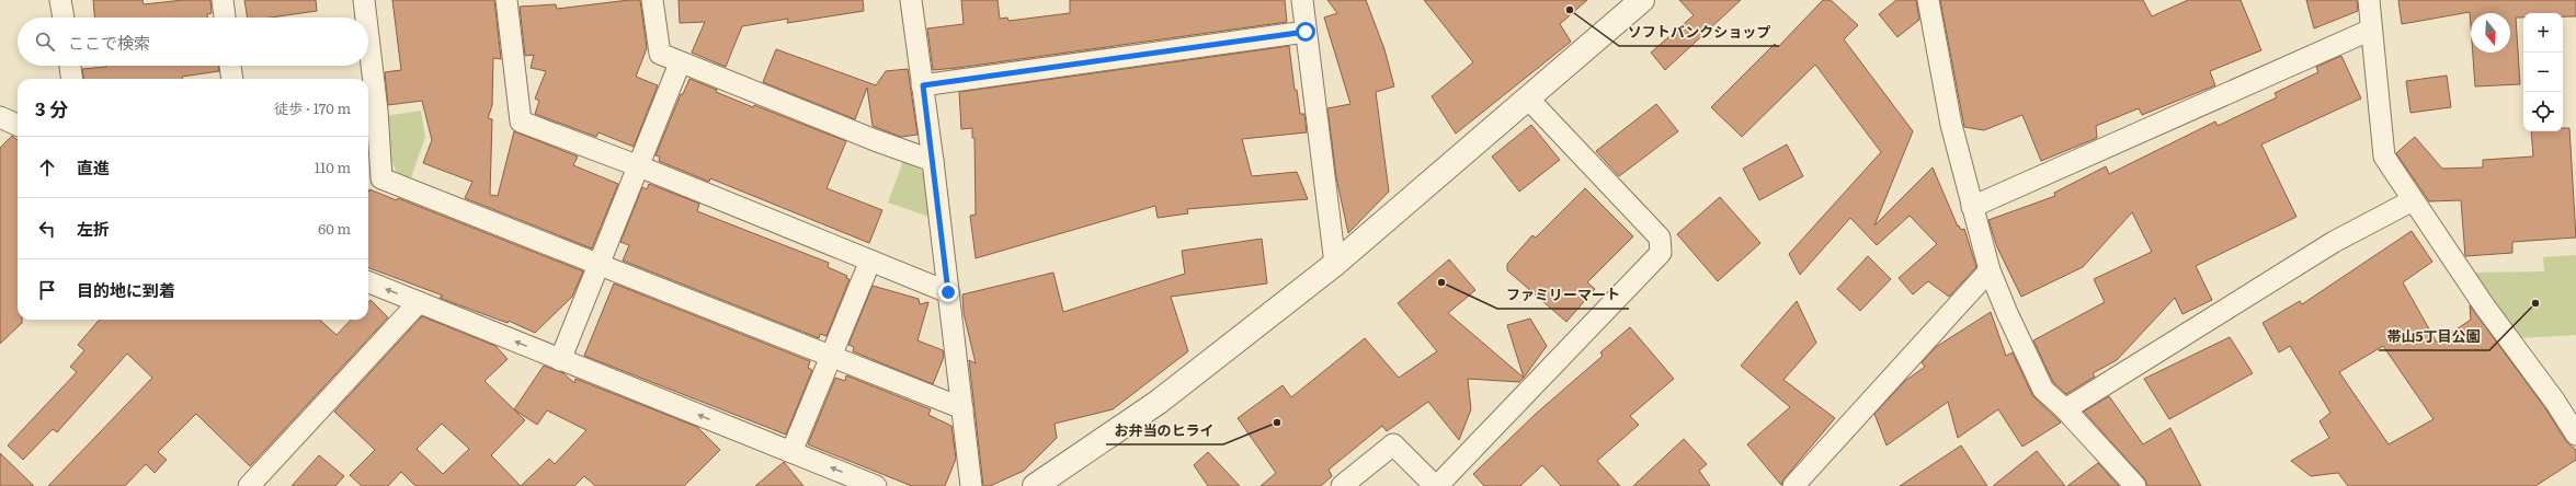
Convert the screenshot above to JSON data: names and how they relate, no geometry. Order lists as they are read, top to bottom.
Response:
{
  "places": [
    "ソフトバンクショップ",
    "ファミリーマート",
    "帯山5丁目公園",
    "お弁当のヒライ"
  ],
  "north": "bottom",
  "page": {
    "map_buttons": ["+", "−"],
    "search": "ここで検索",
    "heading": ["3 分", "徒歩 · 170 m"],
    "list": [
      ["直進", "110 m"],
      ["左折", "60 m"],
      "目的地に到着"
    ]
  }
}
